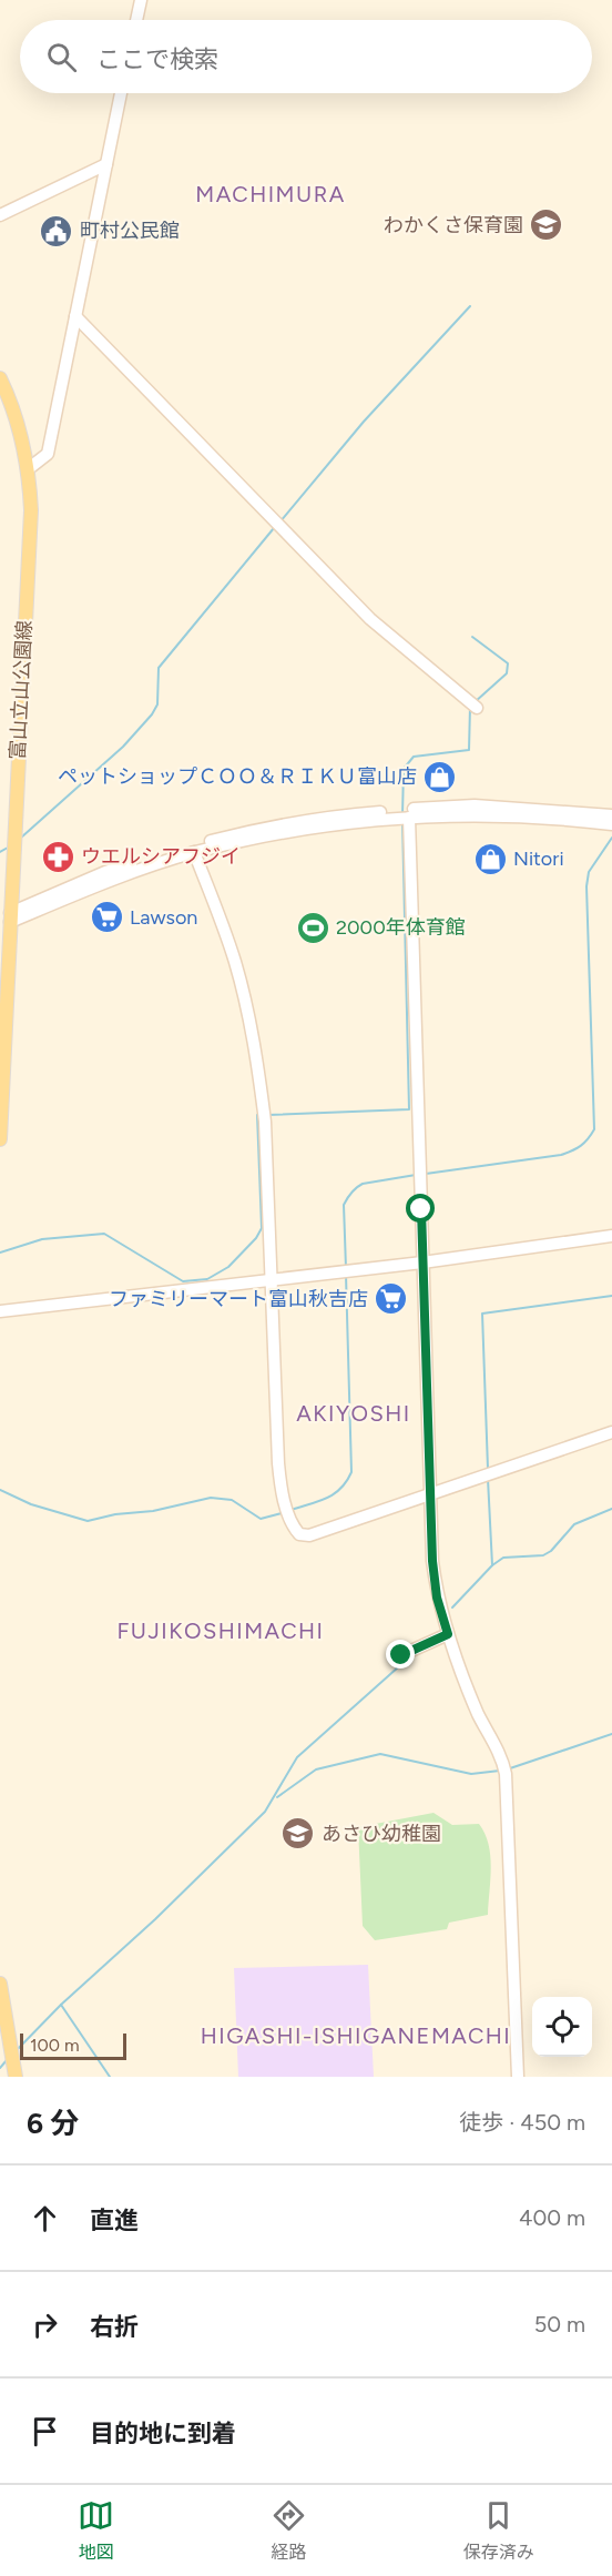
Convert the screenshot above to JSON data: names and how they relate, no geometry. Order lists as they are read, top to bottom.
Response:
{
  "streets": {
    "main road": ["富山立山公園線"]
  },
  "districts": [
    "MACHIMURA",
    "AKIYOSHI",
    "FUJIKOSHIMACHI",
    "HIGASHI-ISHIGANEMACHI"
  ],
  "places": {
    "school or university": ["わかくさ保育園", "あさひ幼稚園"],
    "public building": ["町村公民館"],
    "shop": ["ペットショップＣＯＯ＆ＲＩＫＵ富山店", "Nitori"],
    "pharmacy": ["ウエルシアフジイ"],
    "supermarket": ["Lawson", "ファミリーマート富山秋吉店"],
    "sports": ["2000年体育館"]
  },
  "scale_bar": "100 m",
  "page": {
    "search": "ここで検索",
    "scale": "100 m",
    "heading": ["6 分", "徒歩 · 450 m"],
    "list": [
      ["直進", "400 m"],
      ["右折", "50 m"],
      "目的地に到着"
    ],
    "nav": ["地図", "経路", "保存済み"]
  }
}
